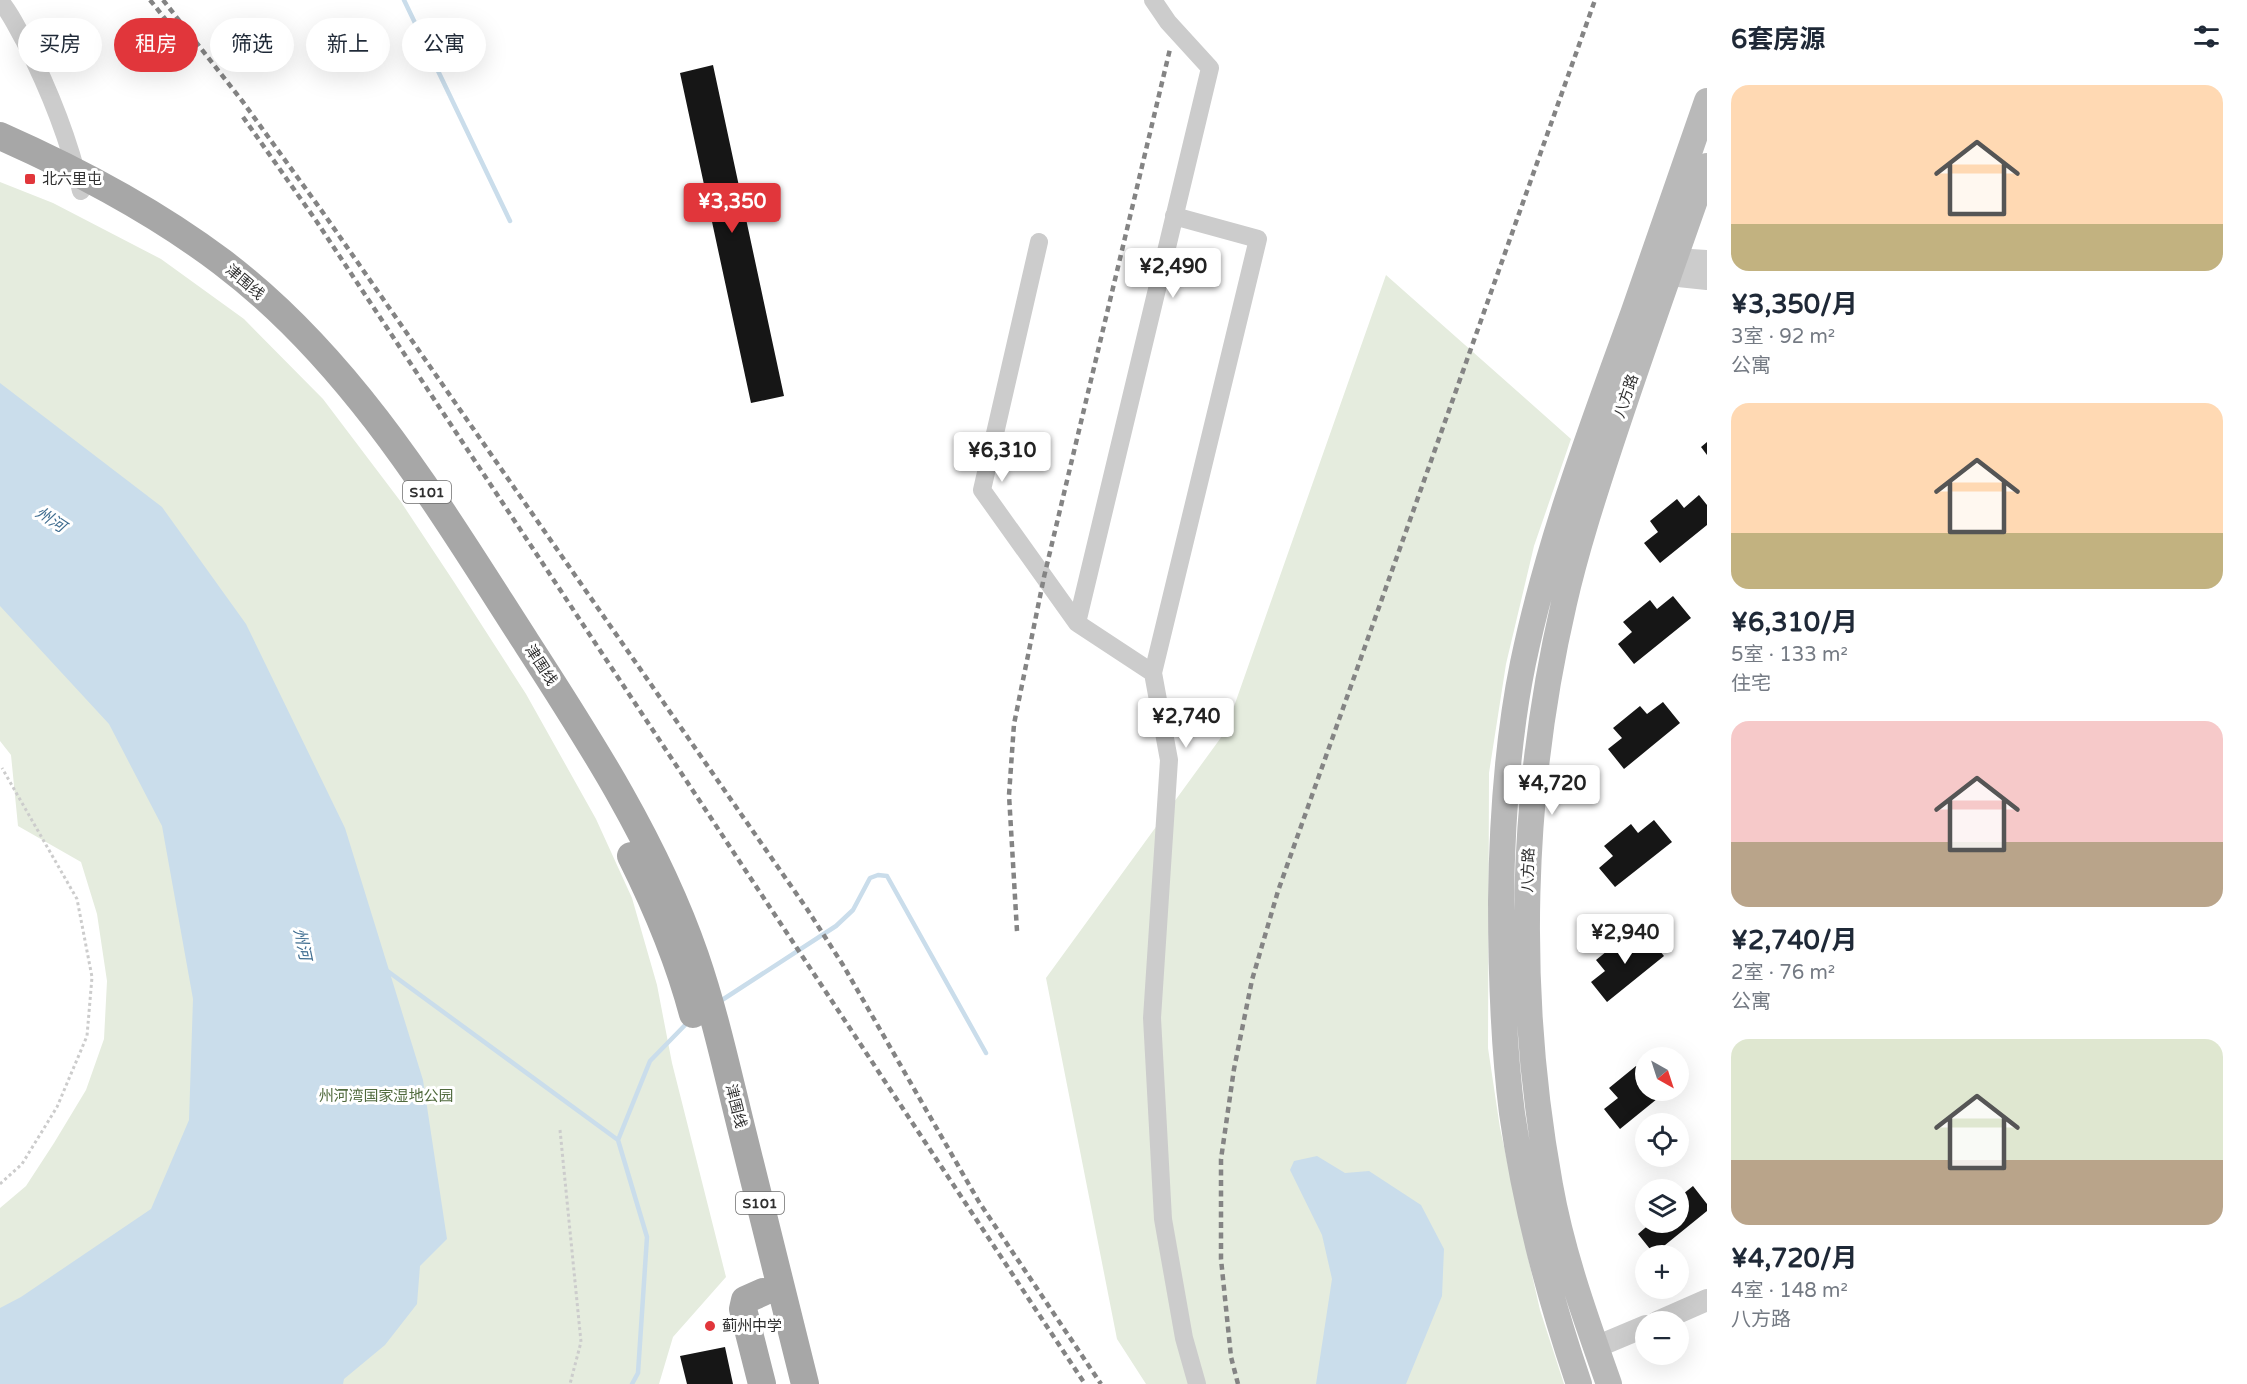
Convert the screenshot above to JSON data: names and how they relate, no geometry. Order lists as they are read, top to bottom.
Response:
{
  "streets": {
    "main road": ["津围线", "八方路", "S101"]
  },
  "water": ["州河"],
  "parks": ["州河湾国家湿地公园"],
  "places": {
    "transit": ["北六里屯"],
    "other": ["蓟州中学"]
  },
  "north": "bottom right",
  "page": {
    "heading": "6套房源",
    "chip": [
      "买房",
      "租房",
      "筛选",
      "新上",
      "公寓"
    ],
    "list": [
      {
        "name": "¥3,350/月",
        "note": "3室 · 92 m² · 公寓"
      },
      {
        "name": "¥6,310/月",
        "note": "5室 · 133 m² · 住宅"
      },
      {
        "name": "¥2,740/月",
        "note": "2室 · 76 m² · 公寓"
      },
      {
        "name": "¥4,720/月",
        "note": "4室 · 148 m² · 八方路"
      }
    ],
    "price": [
      "¥3,350",
      "¥2,490",
      "¥6,310",
      "¥2,740",
      "¥4,720",
      "¥2,940"
    ],
    "map_buttons": ["+", "−"]
  }
}
